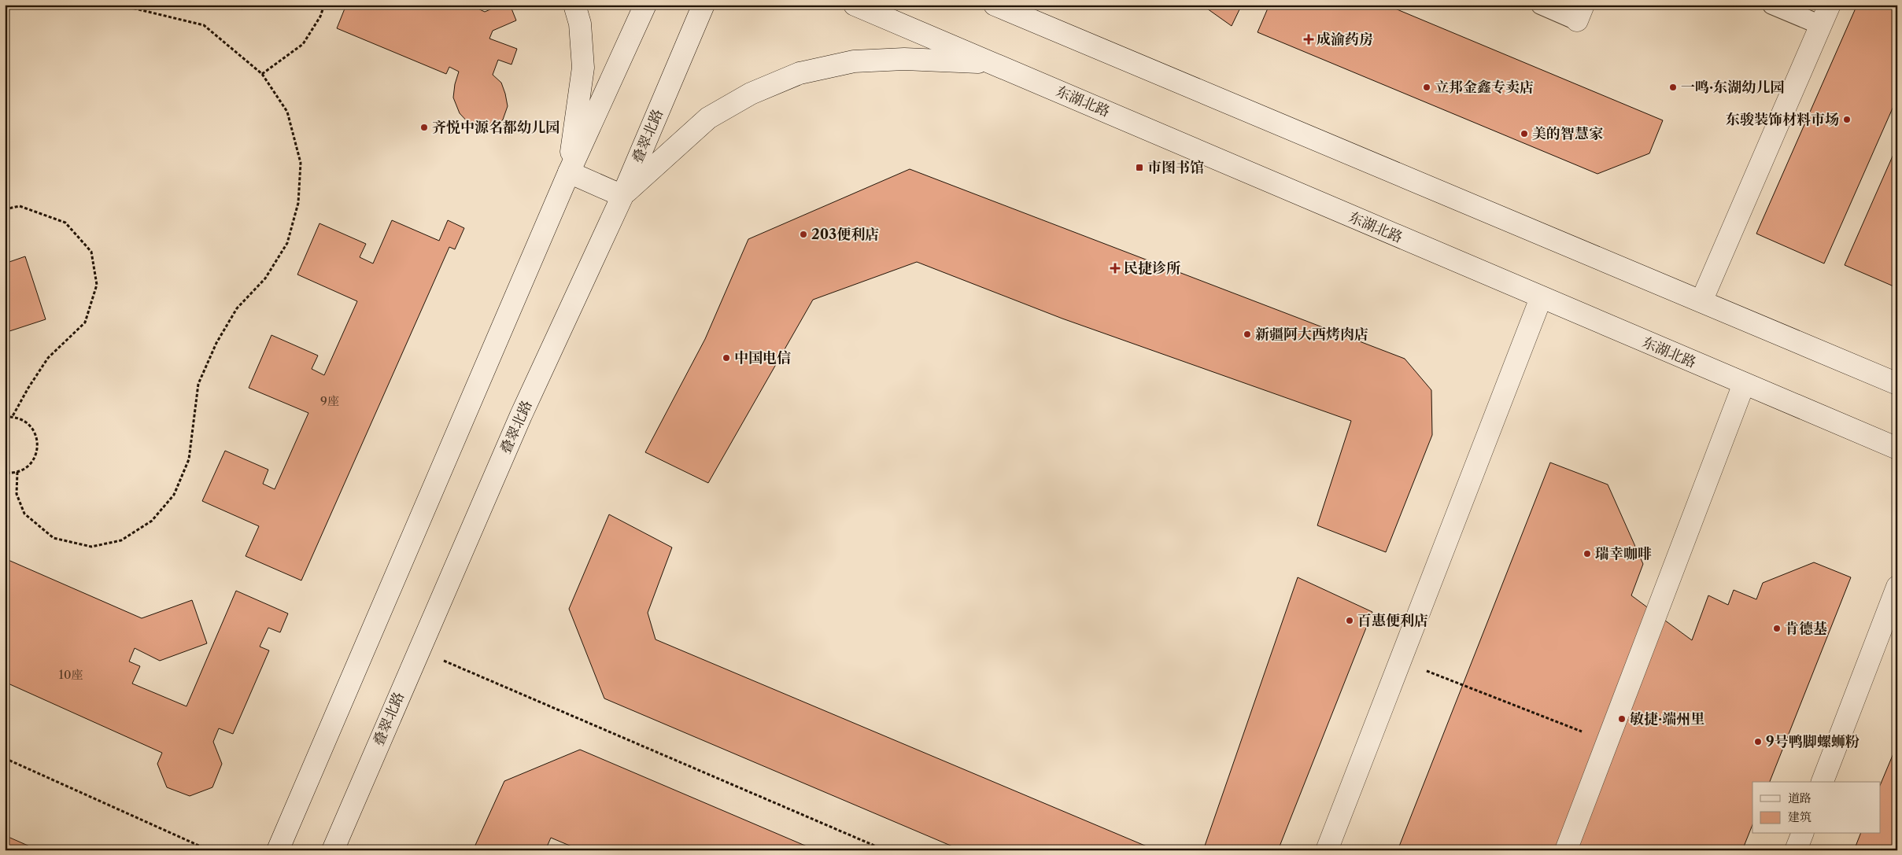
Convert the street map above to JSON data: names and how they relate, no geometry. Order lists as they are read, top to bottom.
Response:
{
  "streets": {
    "main road": ["东湖北路", "叠翠北路"]
  },
  "places": {
    "health": ["成渝药房", "民捷诊所"],
    "other": [
      "立邦金鑫专卖店",
      "一鸣·东湖幼儿园",
      "东骏装饰材料市场",
      "齐悦中源名都幼儿园",
      "美的智慧家",
      "203便利店",
      "新疆阿大西烤肉店",
      "中国电信",
      "瑞幸咖啡",
      "百惠便利店",
      "肯德基",
      "敏捷·端州里",
      "9号鸭脚螺蛳粉"
    ],
    "transit": ["市图书馆"]
  },
  "house_numbers": ["9座", "10座"],
  "legend": ["道路", "建筑"]
}
